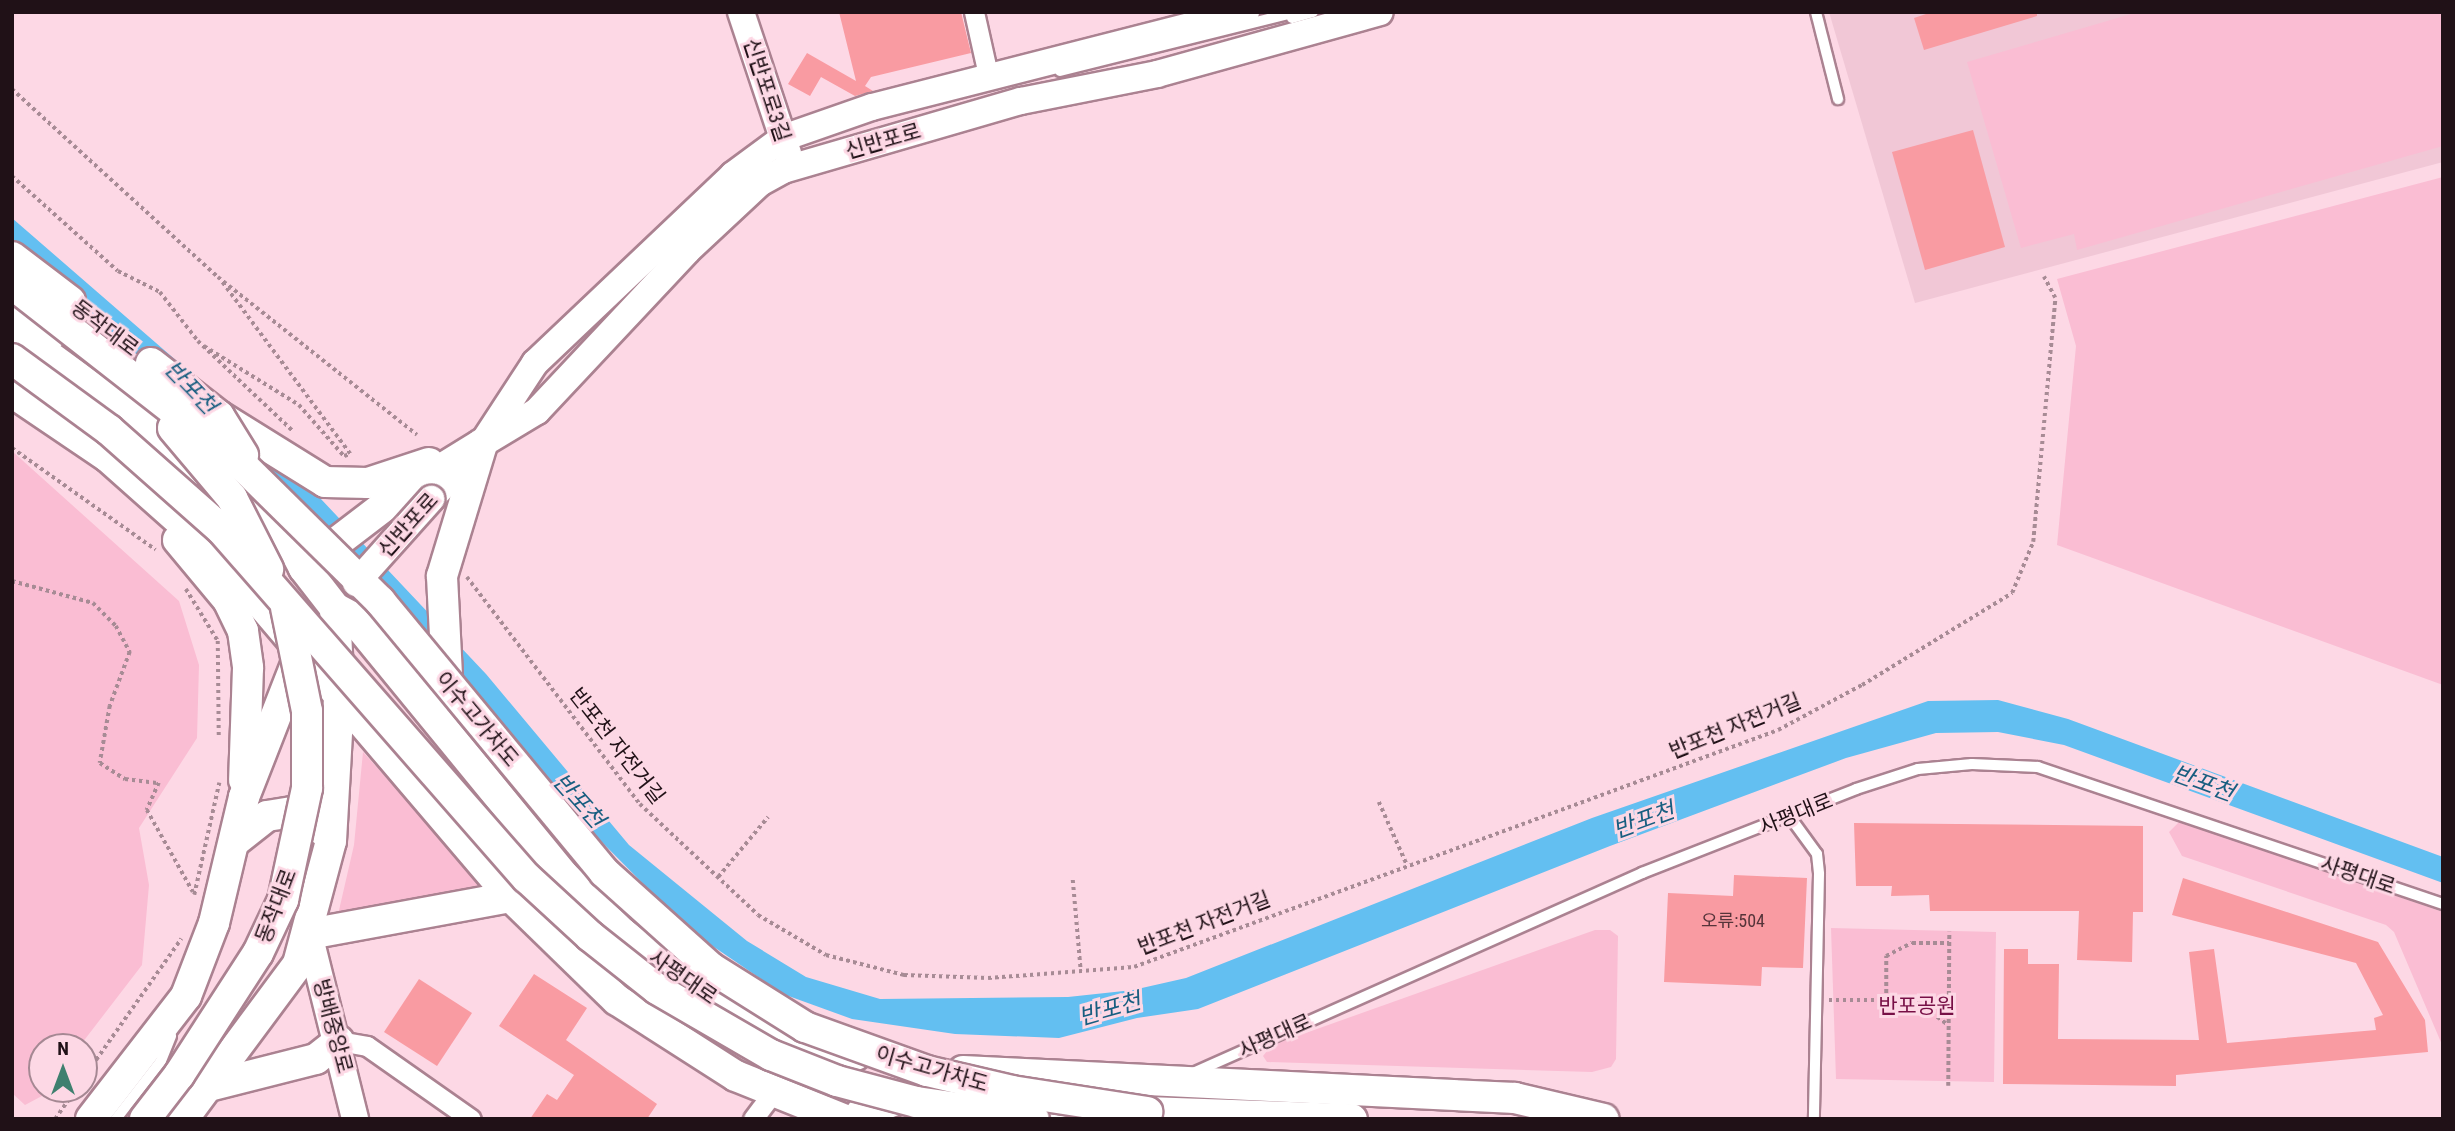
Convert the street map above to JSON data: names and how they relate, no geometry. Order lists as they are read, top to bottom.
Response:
{
  "streets": {
    "main road": [
      "신반포로3길",
      "신반포로",
      "동작대로",
      "이수고가차도",
      "사평대로",
      "방배중앙로"
    ],
    "path": ["반포천 자전거길"]
  },
  "crossings": [
    ["신반포로3길", "신반포로"],
    ["신반포로", "동작대로"],
    ["신반포로", "사평대로"],
    ["동작대로", "사평대로"],
    ["동작대로", "방배중앙로"]
  ],
  "water": ["반포천"],
  "parks": ["반포공원"],
  "house_numbers": ["오류:504"],
  "north": "top"
}
